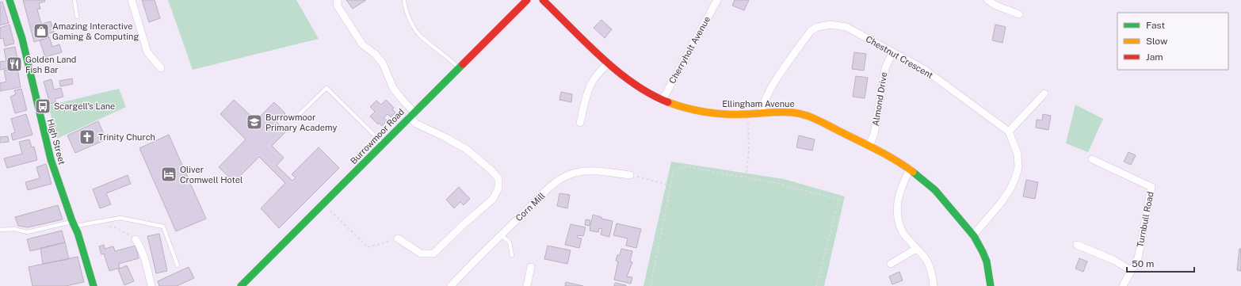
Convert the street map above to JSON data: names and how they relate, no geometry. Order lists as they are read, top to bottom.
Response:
{
  "streets": {
    "street": [
      "Cherryholt Avenue",
      "Chestnut Crescent",
      "Almond Drive",
      "Ellingham Avenue",
      "Burrowmoor Road",
      "High Street",
      "Corn Mill",
      "Turnbull Road"
    ]
  },
  "crossings": [
    ["Cherryholt Avenue", "Ellingham Avenue"],
    ["Chestnut Crescent", "Almond Drive"],
    ["Chestnut Crescent", "Ellingham Avenue"],
    ["Almond Drive", "Ellingham Avenue"]
  ],
  "places": {
    "shop": ["Amazing Interactive Gaming & Computing"],
    "restaurant": ["Golden Land Fish Bar"],
    "bus stop": ["Scargell's Lane"],
    "school or university": ["Burrowmoor Primary Academy"],
    "church": ["Trinity Church"],
    "hotel": ["Oliver Cromwell Hotel"]
  },
  "legend": ["Fast", "Slow", "Jam"],
  "scale_bar": "50 m"
}
